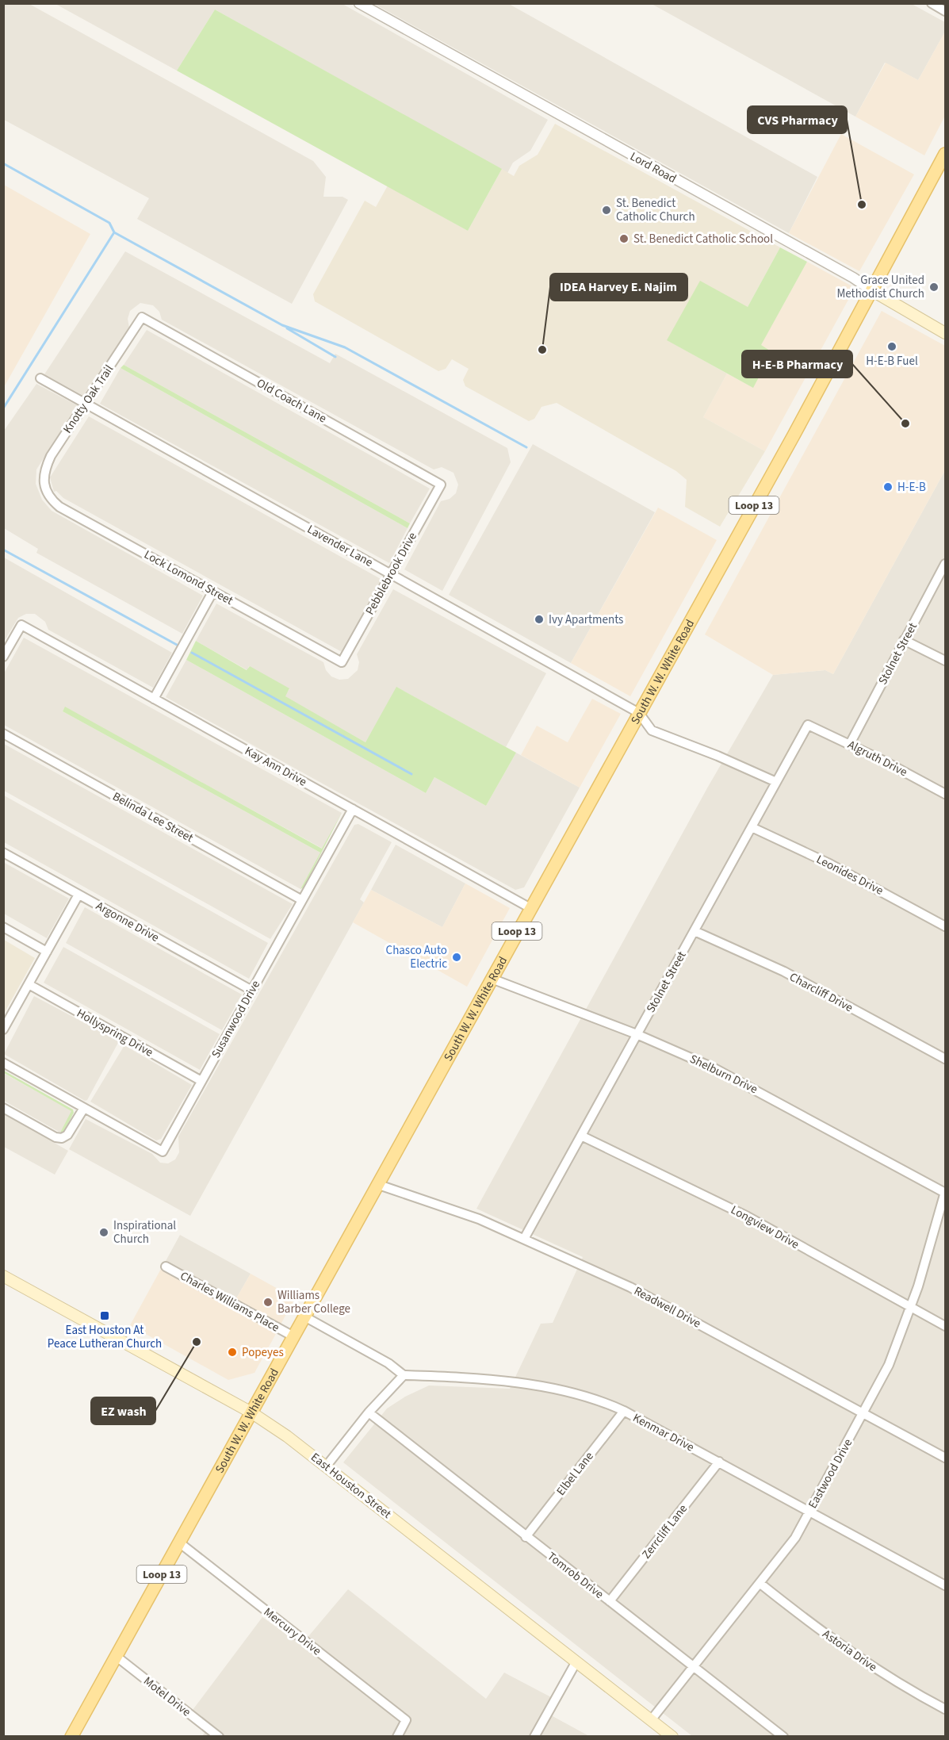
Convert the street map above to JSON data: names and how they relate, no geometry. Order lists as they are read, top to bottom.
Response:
{
  "streets": {
    "main road": [
      "Lord Road",
      "Loop 13",
      "South W. W. White Road",
      "East Houston Street"
    ],
    "street": [
      "Knotty Oak Trail",
      "Old Coach Lane",
      "Lavender Lane",
      "Pebblebrook Drive",
      "Lock Lomond Street",
      "Stolnet Street",
      "Algruth Drive",
      "Kay Ann Drive",
      "Belinda Lee Street",
      "Leonides Drive",
      "Argonne Drive",
      "Charcliff Drive",
      "Susanwood Drive",
      "Hollyspring Drive",
      "Shelburn Drive",
      "Longview Drive",
      "Charles Williams Place",
      "Readwell Drive",
      "Kenmar Drive",
      "Elbel Lane",
      "Eastwood Drive",
      "Zerrcliff Lane",
      "Tomrob Drive",
      "Mercury Drive",
      "Astoria Drive",
      "Motel Drive"
    ]
  },
  "crossings": [
    ["Lord Road", "South W. W. White Road"],
    ["Knotty Oak Trail", "Old Coach Lane"],
    ["Knotty Oak Trail", "Lavender Lane"],
    ["Knotty Oak Trail", "Lock Lomond Street"],
    ["Old Coach Lane", "Pebblebrook Drive"],
    ["Lavender Lane", "Pebblebrook Drive"],
    ["Lavender Lane", "South W. W. White Road"],
    ["Pebblebrook Drive", "Lock Lomond Street"],
    ["Stolnet Street", "Algruth Drive"],
    ["Stolnet Street", "Leonides Drive"],
    ["Stolnet Street", "Charcliff Drive"],
    ["Stolnet Street", "Shelburn Drive"],
    ["Stolnet Street", "Longview Drive"],
    ["Stolnet Street", "Readwell Drive"],
    ["South W. W. White Road", "Kay Ann Drive"],
    ["South W. W. White Road", "Shelburn Drive"],
    ["South W. W. White Road", "Charles Williams Place"],
    ["South W. W. White Road", "Readwell Drive"],
    ["South W. W. White Road", "East Houston Street"],
    ["South W. W. White Road", "Mercury Drive"],
    ["South W. W. White Road", "Motel Drive"],
    ["Kay Ann Drive", "Susanwood Drive"],
    ["Belinda Lee Street", "Susanwood Drive"],
    ["Argonne Drive", "Susanwood Drive"],
    ["Susanwood Drive", "Hollyspring Drive"],
    ["Shelburn Drive", "Eastwood Drive"],
    ["Longview Drive", "Eastwood Drive"],
    ["Readwell Drive", "Eastwood Drive"],
    ["Kenmar Drive", "Elbel Lane"],
    ["Kenmar Drive", "Eastwood Drive"],
    ["Kenmar Drive", "Zerrcliff Lane"],
    ["Elbel Lane", "Tomrob Drive"],
    ["Eastwood Drive", "East Houston Street"],
    ["Eastwood Drive", "Tomrob Drive"],
    ["Eastwood Drive", "Astoria Drive"],
    ["Zerrcliff Lane", "Tomrob Drive"]
  ],
  "places": {
    "other": [
      "CVS Pharmacy",
      "St. Benedict Catholic Church",
      "St. Benedict Catholic School",
      "Grace United Methodist Church",
      "H-E-B Fuel",
      "IDEA Harvey E. Najim",
      "H-E-B Pharmacy",
      "H-E-B",
      "Ivy Apartments",
      "Chasco Auto Electric",
      "Inspirational Church",
      "Williams Barber College",
      "EZ wash",
      "Popeyes"
    ],
    "transit": ["East Houston At Peace Lutheran Church"]
  }
}
